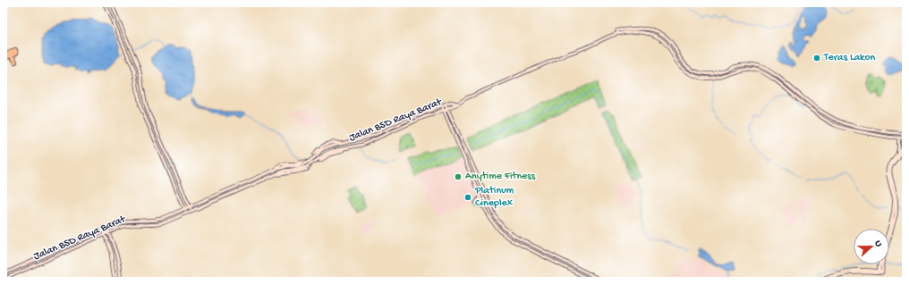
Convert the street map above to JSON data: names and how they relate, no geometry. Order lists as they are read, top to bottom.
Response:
{
  "streets": {
    "main road": ["Jalan BSD Raya Barat"]
  },
  "places": ["Teras Lakon", "Anytime Fitness", "Platinum Cineplex"],
  "north": "right"
}
